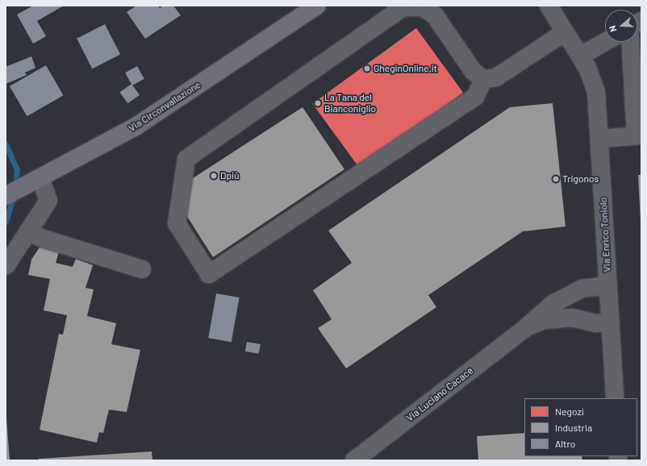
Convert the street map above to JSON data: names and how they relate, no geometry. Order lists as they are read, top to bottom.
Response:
{
  "streets": {
    "main road": ["Via Circonvallazione"],
    "street": ["Via Enrico Toniolo", "Via Luciano Cacace"]
  },
  "crossings": [
    ["Via Enrico Toniolo", "Via Luciano Cacace"]
  ],
  "places": [
    "GheginOnline.it",
    "La Tana del Bianconiglio",
    "Dpiù",
    "Trigonos"
  ],
  "legend": ["Negozi", "Industria", "Altro"],
  "north": "left"
}
